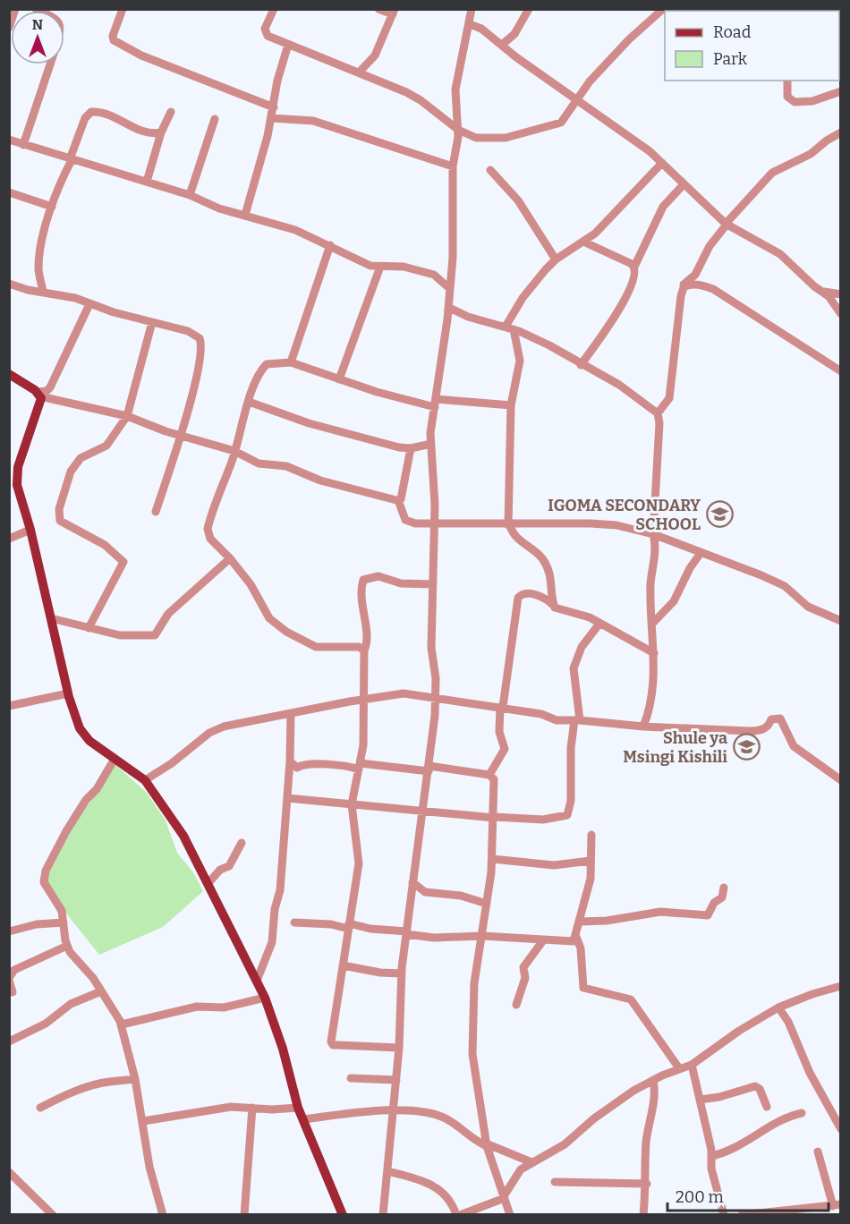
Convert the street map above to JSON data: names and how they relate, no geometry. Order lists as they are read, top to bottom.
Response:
{
  "places": {
    "school or university": ["IGOMA SECONDARY SCHOOL", "Shule ya Msingi Kishili"]
  },
  "legend": ["Road", "Park"],
  "scale_bar": "200 m",
  "north": "top"
}
